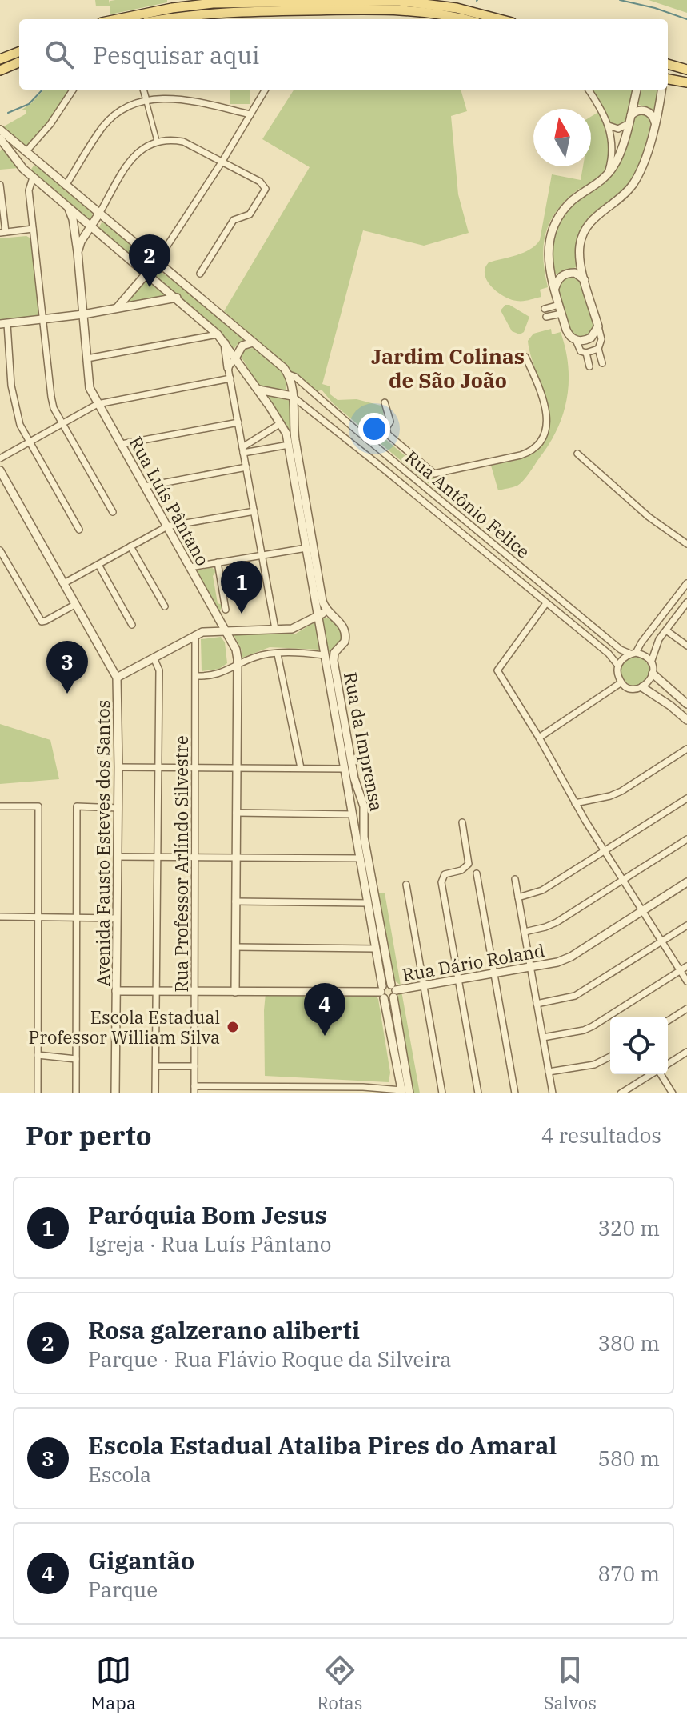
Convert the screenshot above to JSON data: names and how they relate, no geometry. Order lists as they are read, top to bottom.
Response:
{
  "streets": {
    "street": [
      "Rua Luís Pântano",
      "Rua Antônio Felice",
      "Rua da Imprensa",
      "Avenida Fausto Esteves dos Santos",
      "Rua Professor Arlíndo Silvestre",
      "Rua Dário Roland"
    ]
  },
  "crossings": [
    ["Rua Luís Pântano", "Rua da Imprensa"],
    ["Rua Luís Pântano", "Rua Dário Roland"],
    ["Rua Antônio Felice", "Rua da Imprensa"],
    ["Rua da Imprensa", "Rua Dário Roland"],
    ["Avenida Fausto Esteves dos Santos", "Rua Dário Roland"],
    ["Rua Professor Arlíndo Silvestre", "Rua Dário Roland"]
  ],
  "districts": ["Jardim Colinas de São João"],
  "places": ["Escola Estadual Professor William Silva"],
  "north": "top",
  "page": {
    "search": "Pesquisar aqui",
    "pins": [
      "2",
      "1",
      "3",
      "4"
    ],
    "heading": ["Por perto", "4 resultados"],
    "list": [
      {
        "mark": "1",
        "name": "Paróquia Bom Jesus",
        "note": "Igreja · Rua Luís Pântano",
        "value": "320 m"
      },
      {
        "mark": "2",
        "name": "Rosa galzerano aliberti",
        "note": "Parque · Rua Flávio Roque da Silveira",
        "value": "380 m"
      },
      {
        "mark": "3",
        "name": "Escola Estadual Ataliba Pires do Amaral",
        "note": "Escola",
        "value": "580 m"
      },
      {
        "mark": "4",
        "name": "Gigantão",
        "note": "Parque",
        "value": "870 m"
      }
    ],
    "nav": ["Mapa", "Rotas", "Salvos"]
  }
}
